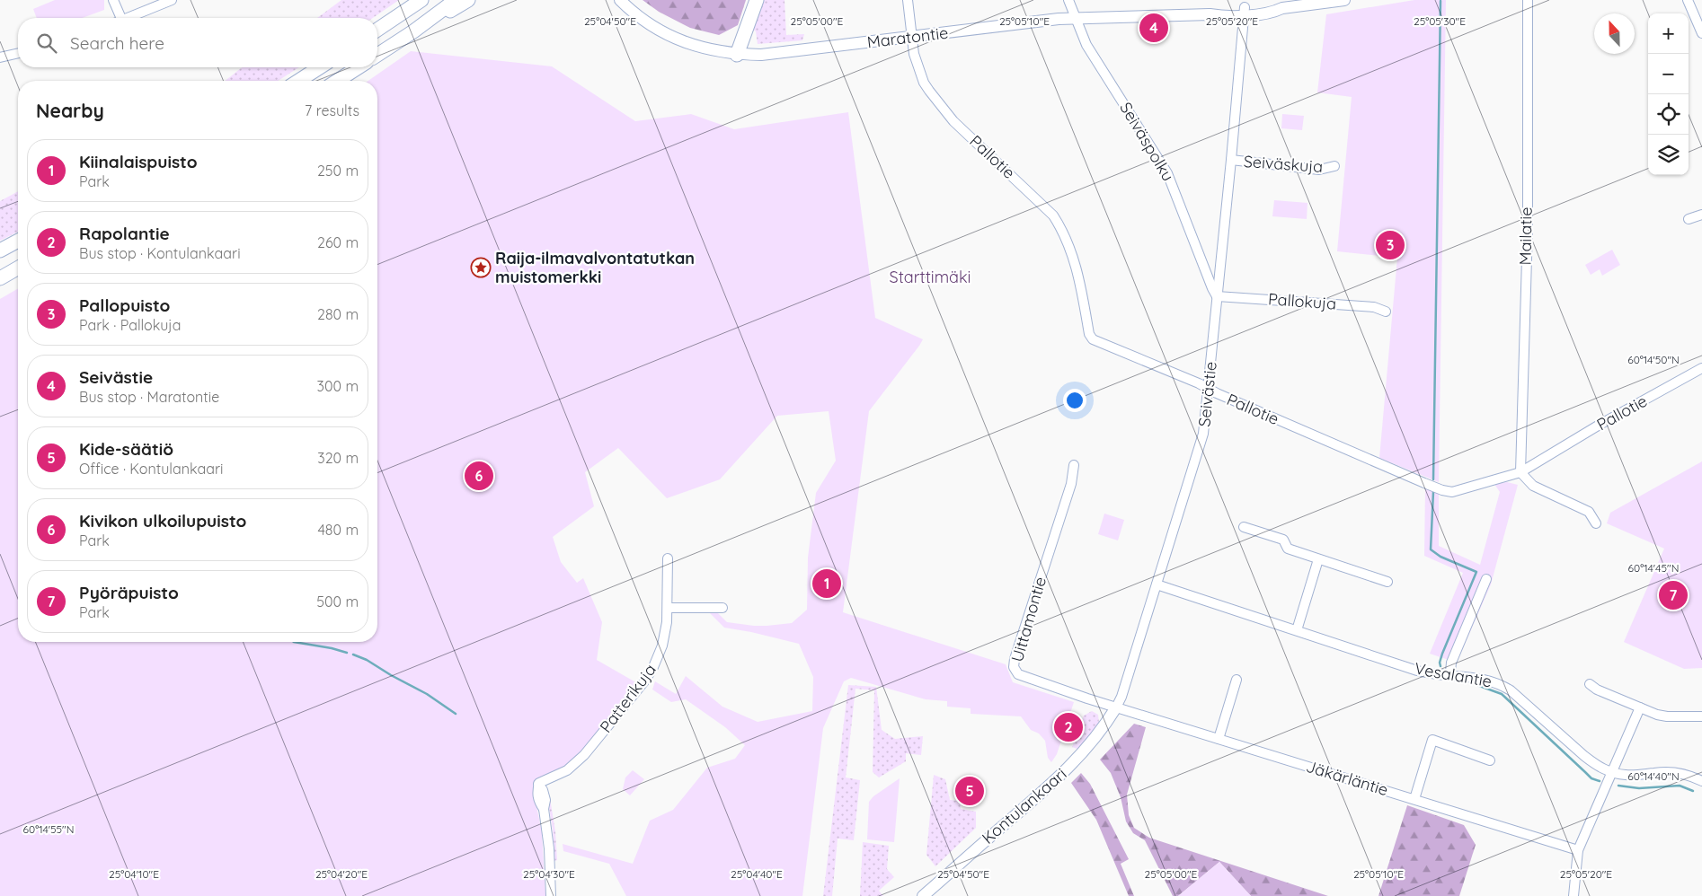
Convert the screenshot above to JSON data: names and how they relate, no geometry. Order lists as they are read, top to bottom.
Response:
{
  "streets": {
    "main road": ["Maratontie", "Kontulankaari"],
    "street": [
      "Seiväspolku",
      "Pallotie",
      "Seiväskuja",
      "Mailatie",
      "Pallokuja",
      "Seivästie",
      "Uittamontie",
      "Vesalantie",
      "Patterikuja",
      "Jäkärläntie"
    ]
  },
  "crossings": [
    ["Maratontie", "Seiväspolku"],
    ["Maratontie", "Pallotie"],
    ["Maratontie", "Seivästie"],
    ["Seiväspolku", "Pallokuja"],
    ["Seiväspolku", "Seivästie"],
    ["Pallotie", "Mailatie"],
    ["Pallotie", "Seivästie"],
    ["Seiväskuja", "Seivästie"],
    ["Pallokuja", "Seivästie"],
    ["Seivästie", "Uittamontie"],
    ["Seivästie", "Vesalantie"],
    ["Seivästie", "Jäkärläntie"],
    ["Seivästie", "Kontulankaari"],
    ["Uittamontie", "Jäkärläntie"],
    ["Uittamontie", "Kontulankaari"],
    ["Jäkärläntie", "Kontulankaari"]
  ],
  "parks": ["Starttimäki"],
  "places": {
    "place": ["Raija-ilmavalvontatutkan muistomerkki"]
  },
  "north": "top",
  "page": {
    "pins": [
      "4",
      "3",
      "6",
      "1",
      "7",
      "2",
      "5"
    ],
    "map_buttons": ["+", "−"],
    "search": "Search here",
    "heading": ["Nearby", "7 results"],
    "list": [
      {
        "mark": "1",
        "name": "Kiinalaispuisto",
        "note": "Park",
        "value": "250 m"
      },
      {
        "mark": "2",
        "name": "Rapolantie",
        "note": "Bus stop · Kontulankaari",
        "value": "260 m"
      },
      {
        "mark": "3",
        "name": "Pallopuisto",
        "note": "Park · Pallokuja",
        "value": "280 m"
      },
      {
        "mark": "4",
        "name": "Seivästie",
        "note": "Bus stop · Maratontie",
        "value": "300 m"
      },
      {
        "mark": "5",
        "name": "Kide-säätiö",
        "note": "Office · Kontulankaari",
        "value": "320 m"
      },
      {
        "mark": "6",
        "name": "Kivikon ulkoilupuisto",
        "note": "Park",
        "value": "480 m"
      },
      {
        "mark": "7",
        "name": "Pyöräpuisto",
        "note": "Park",
        "value": "500 m"
      }
    ]
  },
  "coordinates": [
    "25°04'50\"E",
    "25°05'00\"E",
    "25°05'10\"E",
    "25°05'20\"E",
    "25°05'30\"E",
    "60°14'50\"N",
    "60°14'45\"N",
    "60°14'40\"N",
    "60°14'55\"N",
    "25°04'10\"E",
    "25°04'20\"E",
    "25°04'30\"E",
    "25°04'40\"E"
  ]
}
